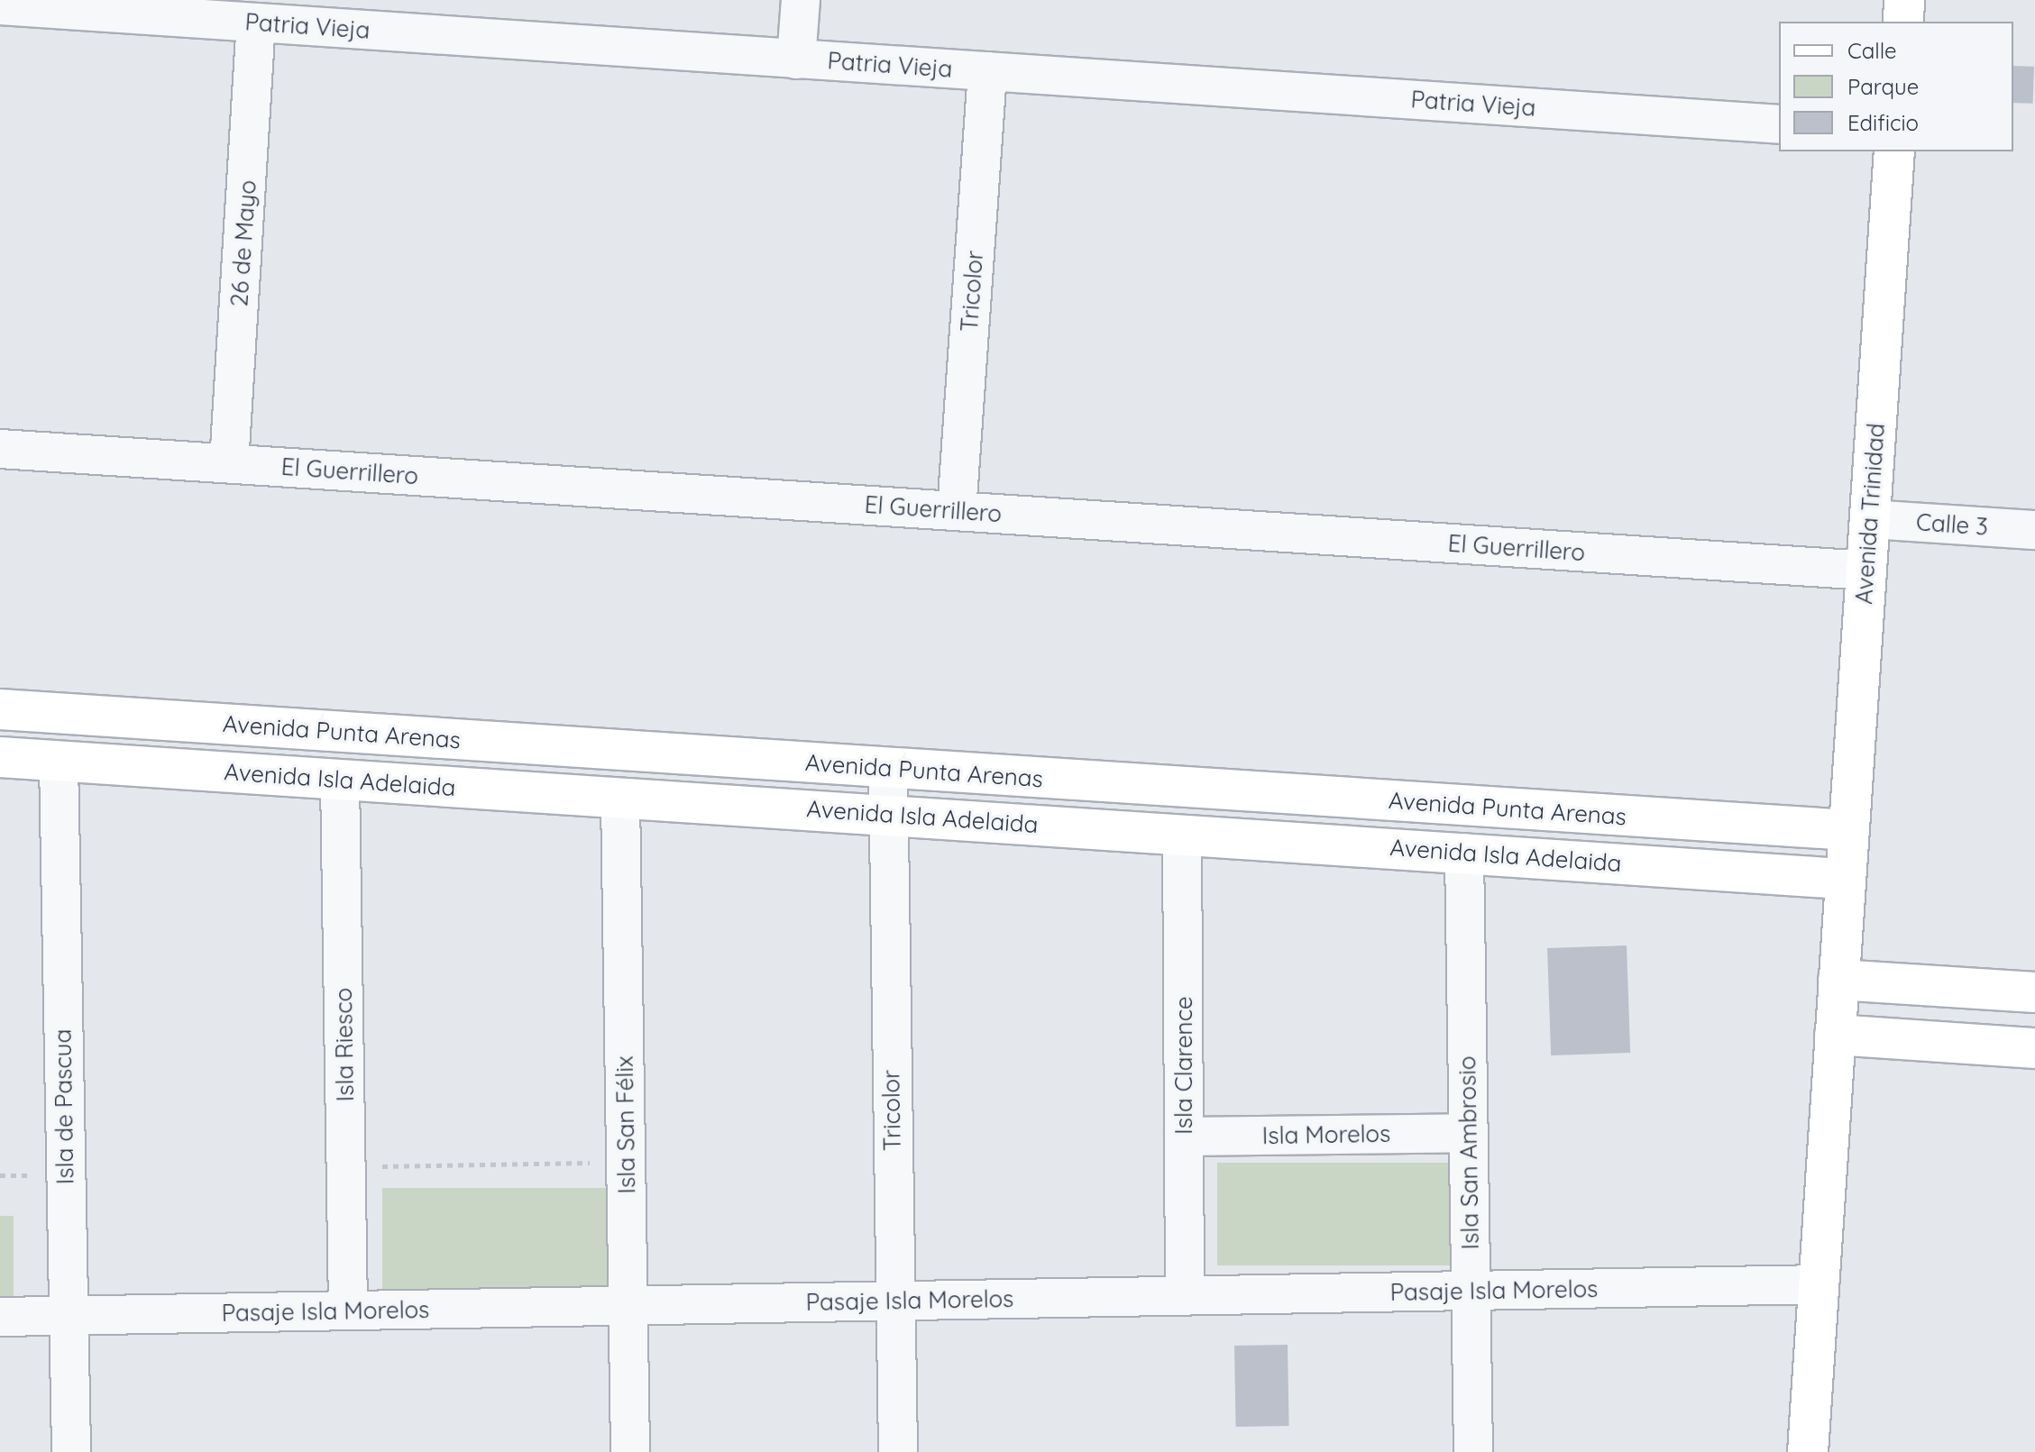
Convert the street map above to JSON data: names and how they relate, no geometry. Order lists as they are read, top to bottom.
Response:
{
  "streets": {
    "main road": ["Avenida Trinidad", "Avenida Punta Arenas", "Avenida Isla Adelaida"],
    "street": [
      "Patria Vieja",
      "26 de Mayo",
      "Tricolor",
      "El Guerrillero",
      "Calle 3",
      "Isla Riesco",
      "Isla Clarence",
      "Isla de Pascua",
      "Isla San Félix",
      "Isla Morelos",
      "Isla San Ambrosio",
      "Pasaje Isla Morelos"
    ]
  },
  "crossings": [
    ["Patria Vieja", "26 de Mayo"],
    ["Patria Vieja", "Tricolor"],
    ["26 de Mayo", "El Guerrillero"],
    ["Tricolor", "El Guerrillero"],
    ["Tricolor", "Avenida Punta Arenas"],
    ["Tricolor", "Avenida Isla Adelaida"],
    ["Tricolor", "Pasaje Isla Morelos"],
    ["El Guerrillero", "Avenida Trinidad"],
    ["Avenida Trinidad", "Calle 3"],
    ["Avenida Trinidad", "Avenida Punta Arenas"],
    ["Avenida Trinidad", "Avenida Isla Adelaida"],
    ["Avenida Trinidad", "Pasaje Isla Morelos"],
    ["Avenida Isla Adelaida", "Isla Riesco"],
    ["Avenida Isla Adelaida", "Isla Clarence"],
    ["Avenida Isla Adelaida", "Isla de Pascua"],
    ["Avenida Isla Adelaida", "Isla San Félix"],
    ["Avenida Isla Adelaida", "Isla San Ambrosio"],
    ["Isla Riesco", "Pasaje Isla Morelos"],
    ["Isla Clarence", "Isla Morelos"],
    ["Isla Clarence", "Pasaje Isla Morelos"],
    ["Isla de Pascua", "Pasaje Isla Morelos"],
    ["Isla San Félix", "Pasaje Isla Morelos"],
    ["Isla Morelos", "Isla San Ambrosio"],
    ["Isla San Ambrosio", "Pasaje Isla Morelos"]
  ],
  "legend": ["Calle", "Parque", "Edificio"]
}
